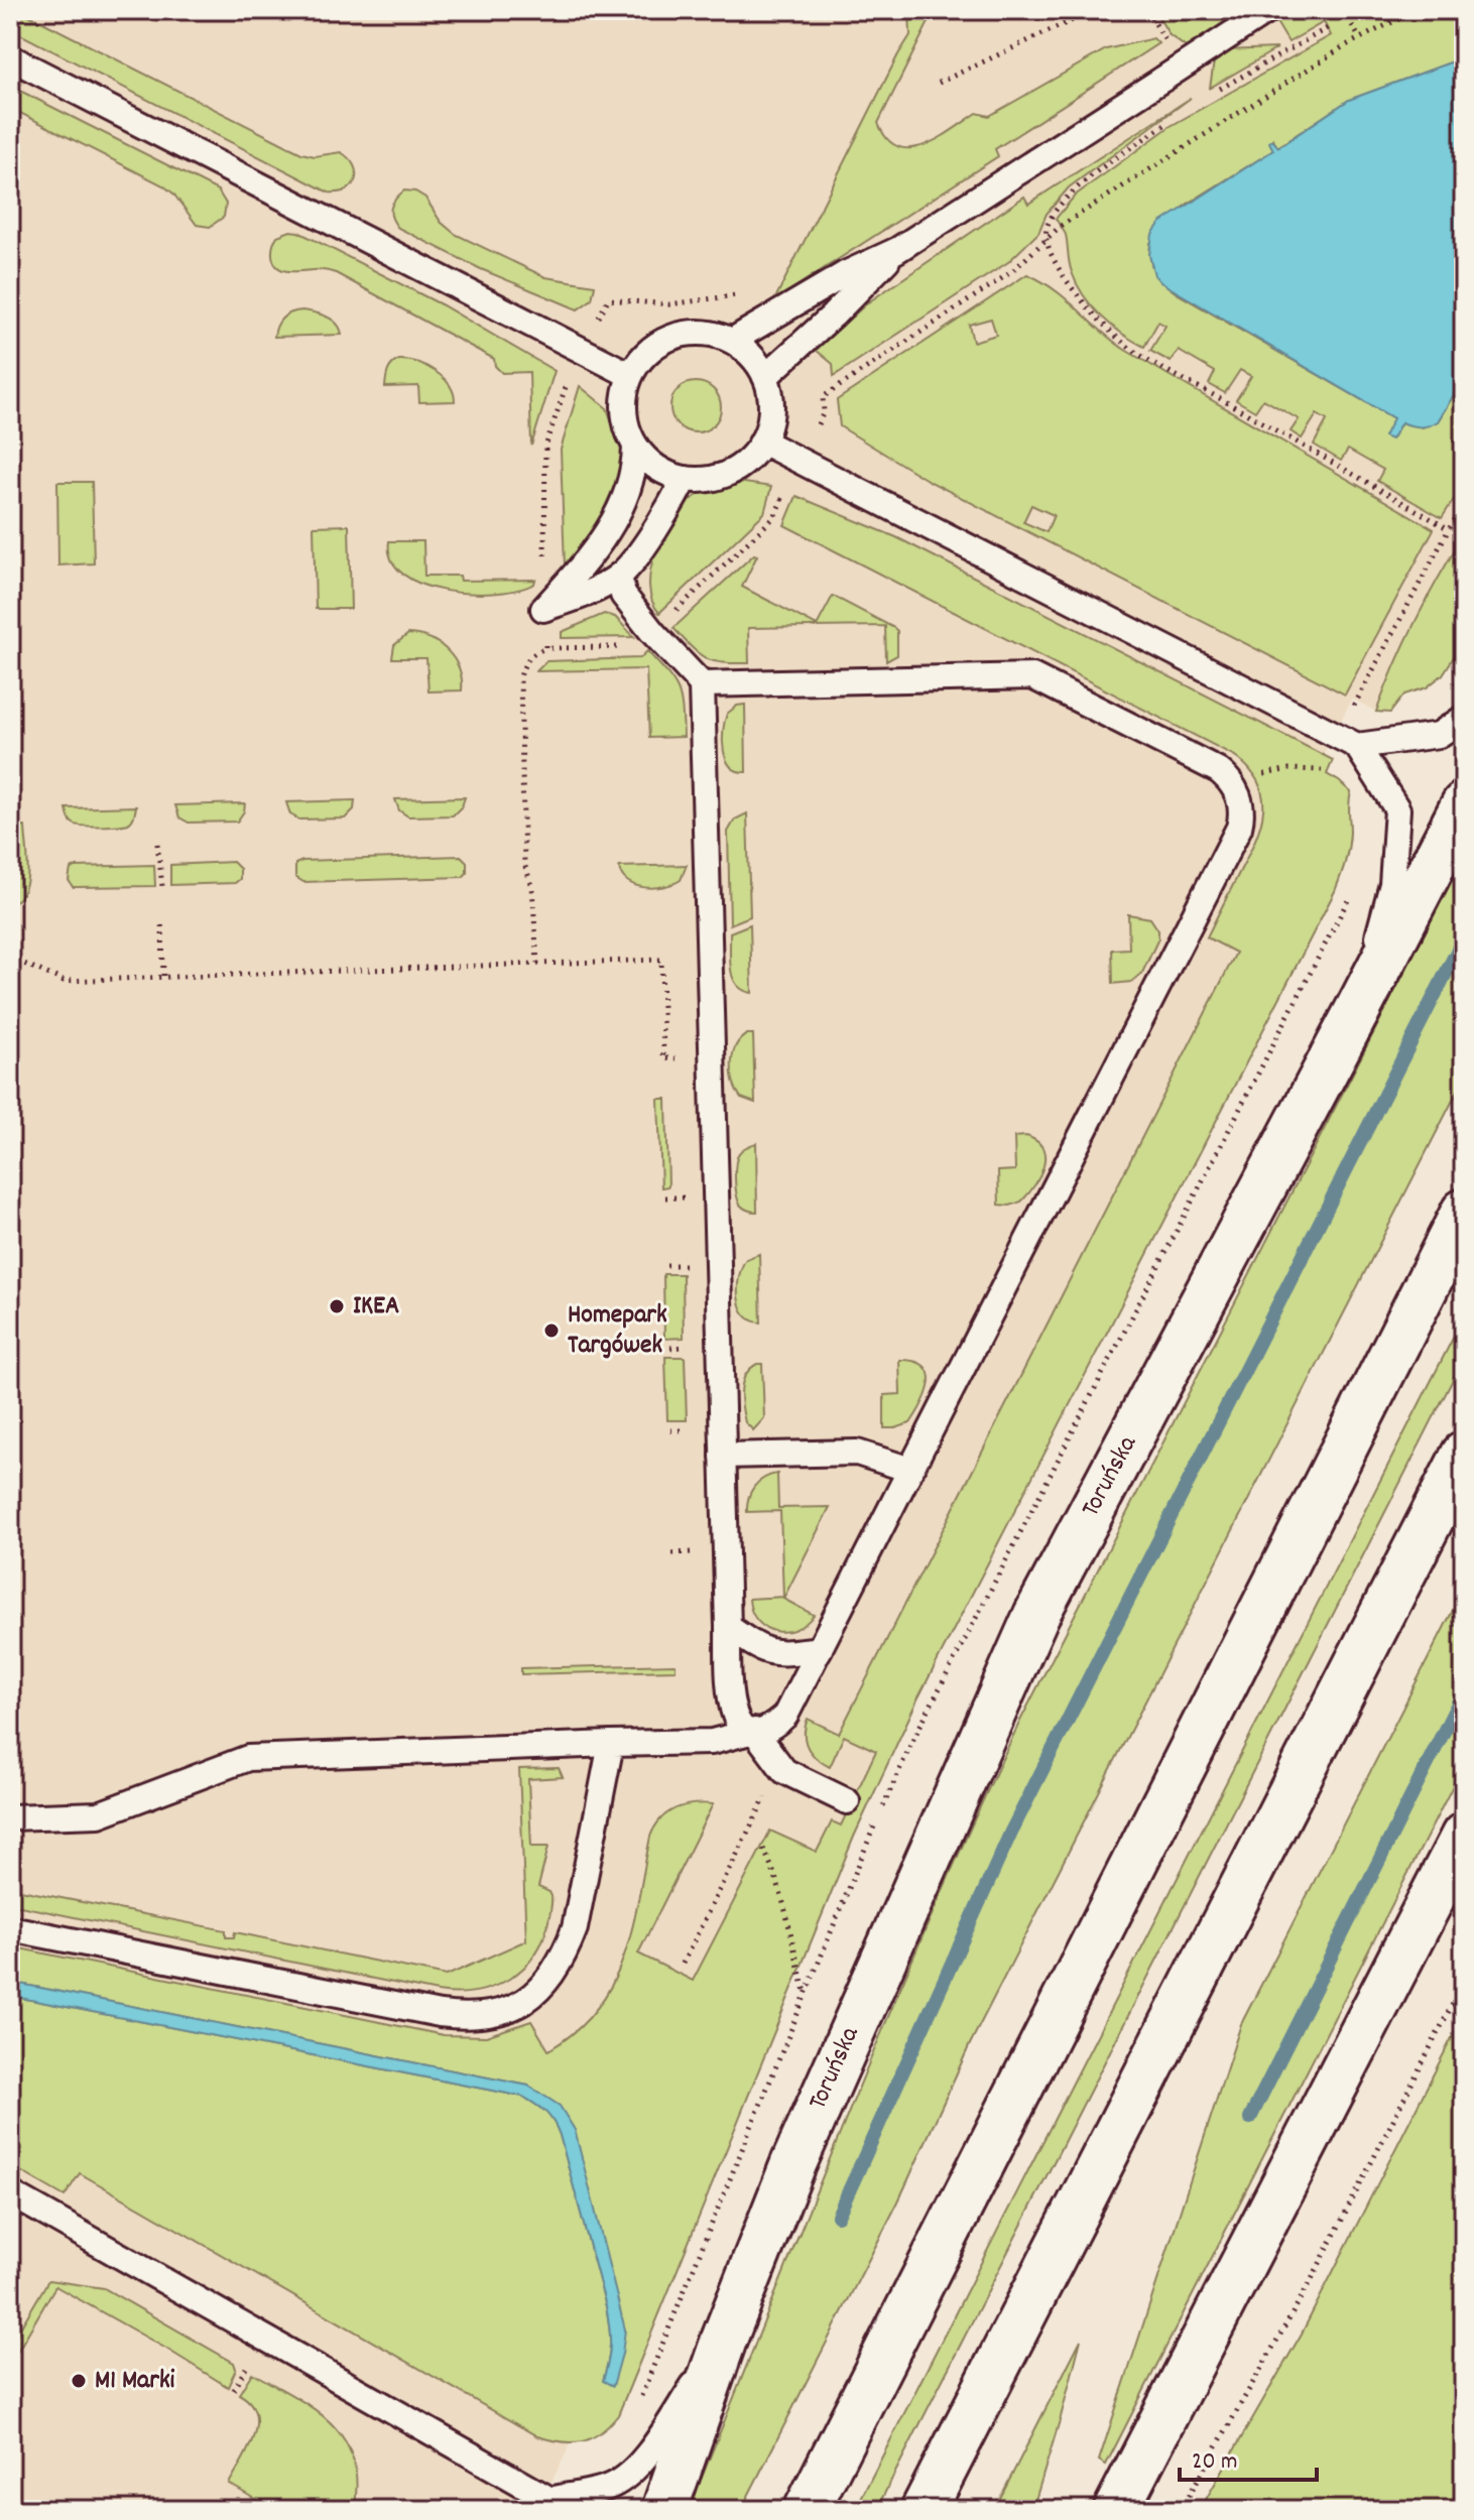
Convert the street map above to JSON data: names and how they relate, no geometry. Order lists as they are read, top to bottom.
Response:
{
  "streets": {
    "main road": ["Toruńska"]
  },
  "places": ["IKEA", "Homepark Targówek", "M1 Marki"],
  "scale_bar": "20 m"
}
